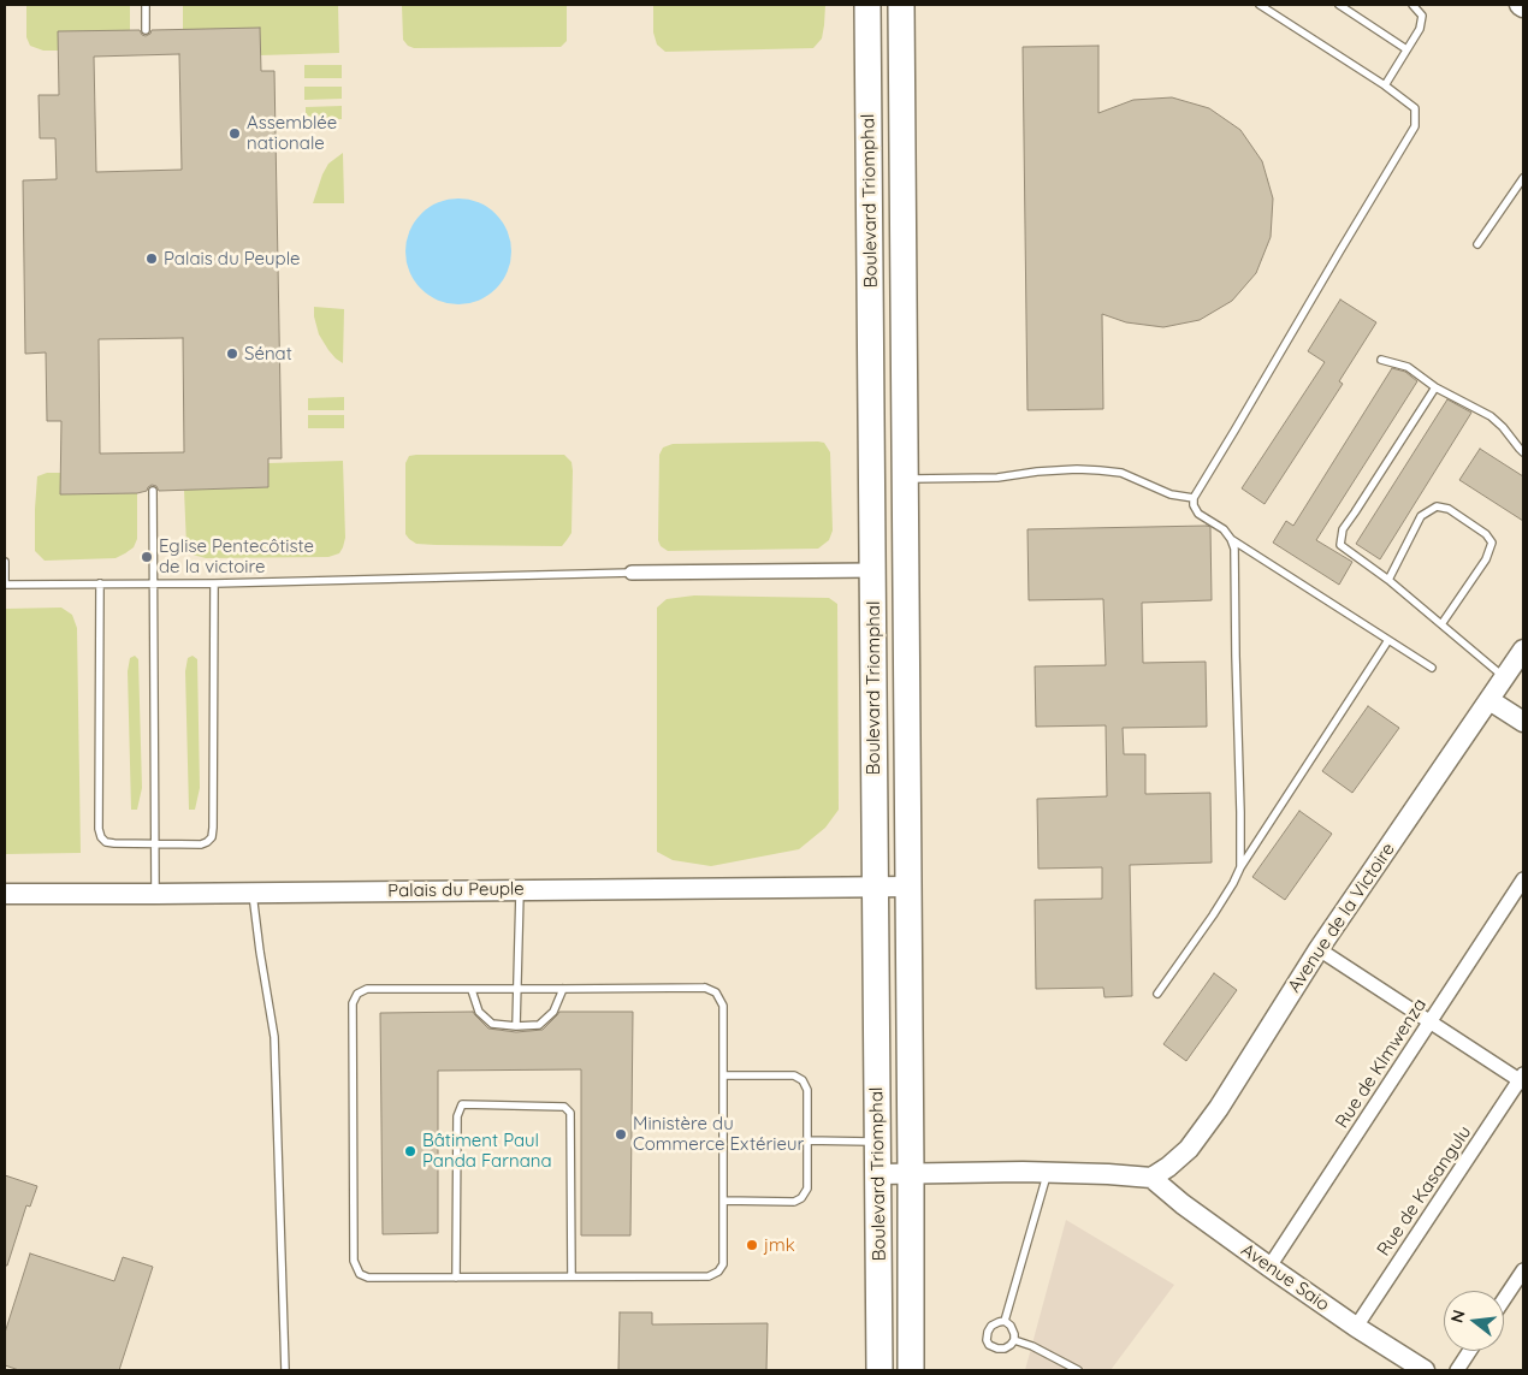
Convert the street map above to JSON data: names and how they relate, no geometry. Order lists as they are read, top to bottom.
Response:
{
  "streets": {
    "highway": ["Boulevard Triomphal"],
    "street": [
      "Palais du Peuple",
      "Avenue de la Victoire",
      "Rue de KImwenza",
      "Rue de Kasangulu",
      "Avenue Saio"
    ]
  },
  "crossings": [
    ["Boulevard Triomphal", "Palais du Peuple"],
    ["Avenue de la Victoire", "Avenue Saio"],
    ["Rue de KImwenza", "Avenue Saio"],
    ["Rue de Kasangulu", "Avenue Saio"]
  ],
  "places": [
    "Assemblée nationale",
    "Palais du Peuple",
    "Sénat",
    "Eglise Pentecôtiste de la victoire",
    "Ministère du Commerce Extérieur",
    "Bâtiment Paul Panda Farnana",
    "jmk"
  ],
  "north": "left"
}
